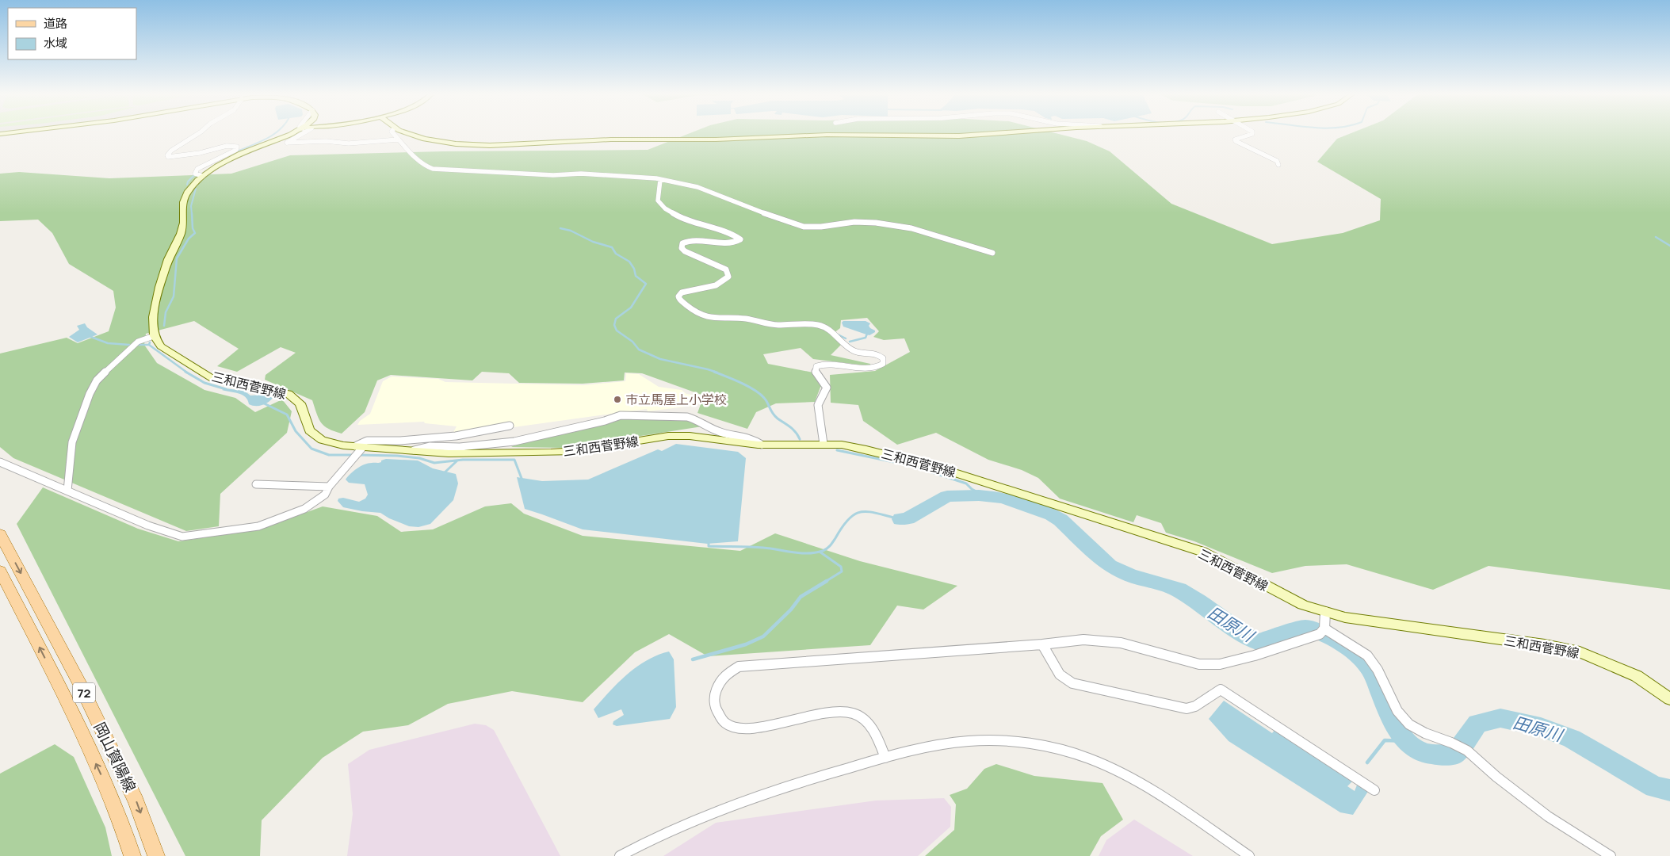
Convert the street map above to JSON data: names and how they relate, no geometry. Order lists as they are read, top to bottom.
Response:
{
  "streets": {
    "main road": ["三和西菅野線", "72", "岡山賀陽線"]
  },
  "water": ["田原川"],
  "places": ["市立馬屋上小学校"],
  "legend": ["道路", "水域"]
}
